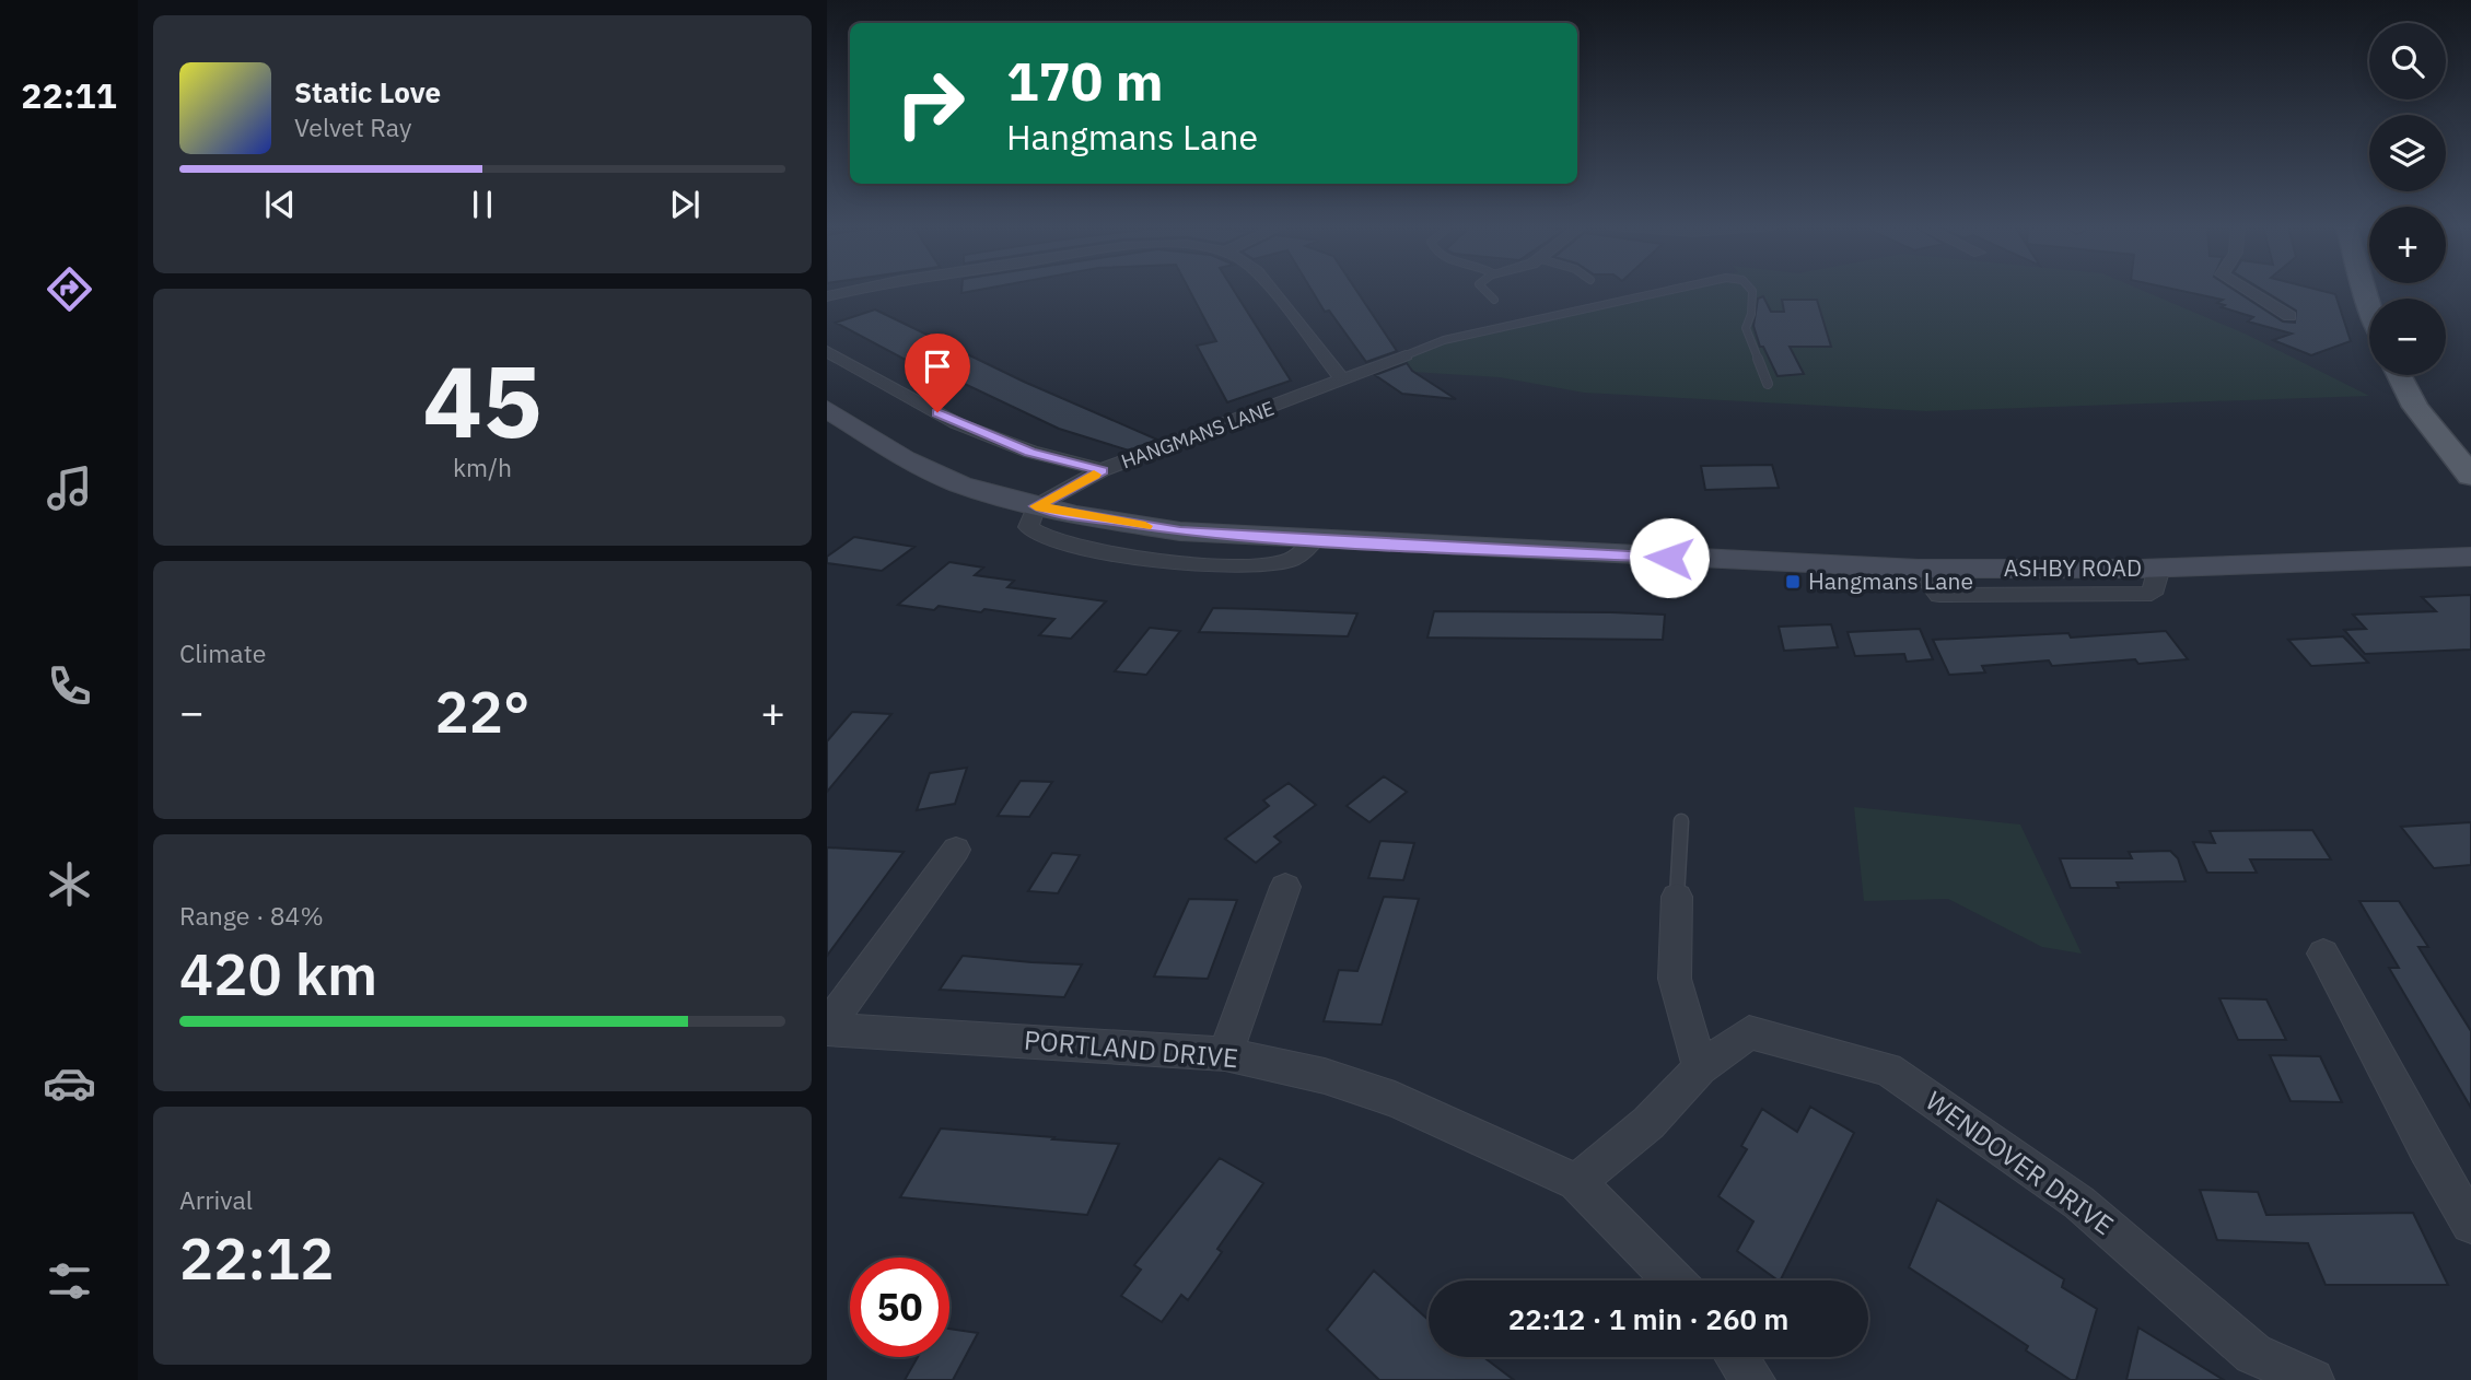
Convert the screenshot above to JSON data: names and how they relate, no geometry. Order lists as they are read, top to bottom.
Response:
{
  "streets": {
    "main road": ["ASHBY ROAD"],
    "street": ["HANGMANS LANE", "PORTLAND DRIVE", "WENDOVER DRIVE"]
  },
  "crossings": [
    ["HANGMANS LANE", "ASHBY ROAD"],
    ["PORTLAND DRIVE", "WENDOVER DRIVE"]
  ],
  "places": {
    "transit": ["Hangmans Lane"]
  },
  "page": {
    "tabs": "22:11",
    "map_buttons": ["+", "−"],
    "turn": ["170 m", "Hangmans Lane"],
    "song": ["Static Love", "Velvet Ray"],
    "tile": [
      ["45", "km/h"],
      "Climate",
      ["Range · 84%", "420 km"],
      ["Arrival", "22:12"]
    ],
    "heat": ["−", "22°", "+"],
    "limit": "50",
    "trip": "22:12 · 1 min · 260 m"
  }
}
